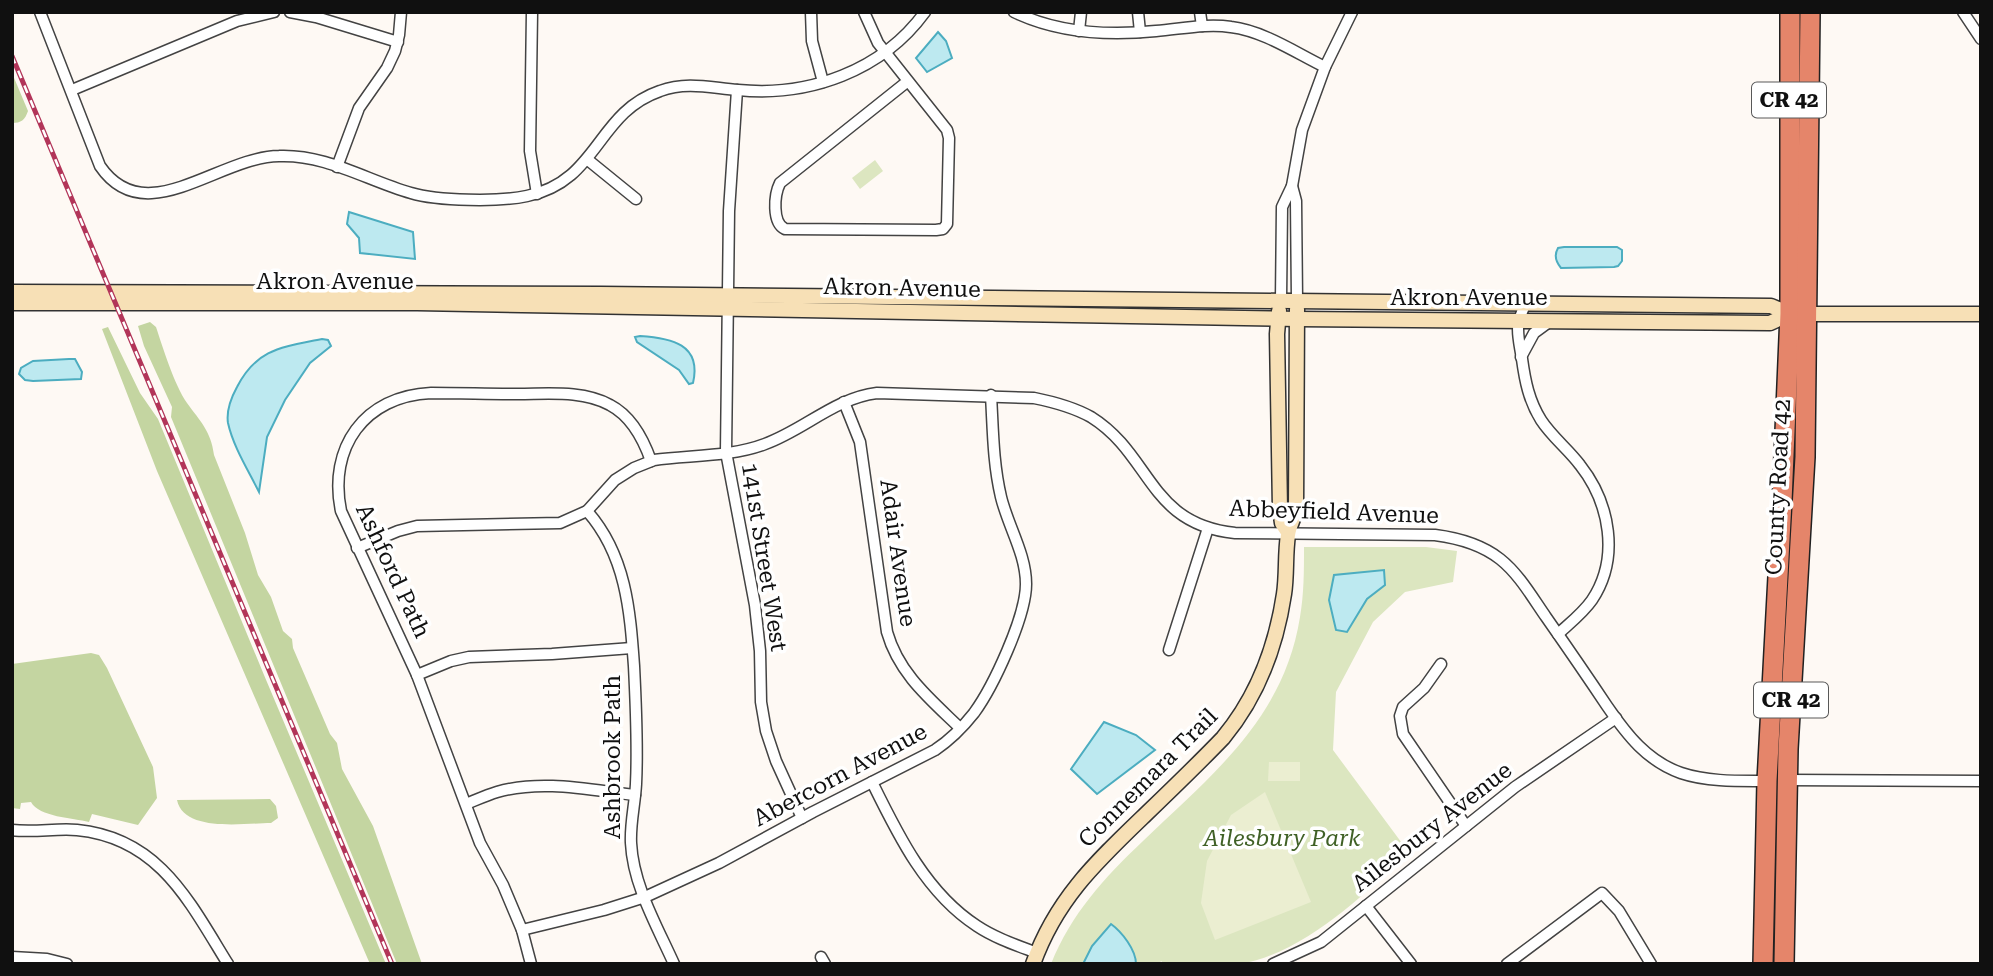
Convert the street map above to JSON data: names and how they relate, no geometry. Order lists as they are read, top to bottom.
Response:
{
  "streets": {
    "highway": ["CR 42", "County Road 42"],
    "street": [
      "Akron Avenue",
      "Abbeyfield Avenue",
      "Adair Avenue",
      "141st Street West",
      "Ashford Path",
      "Ashbrook Path",
      "Abercorn Avenue",
      "Connemara Trail",
      "Ailesbury Avenue"
    ]
  },
  "crossings": [
    ["Akron Avenue", "County Road 42"],
    ["Akron Avenue", "141st Street West"],
    ["Akron Avenue", "Connemara Trail"],
    ["County Road 42", "Abbeyfield Avenue"],
    ["Abbeyfield Avenue", "Adair Avenue"],
    ["Abbeyfield Avenue", "141st Street West"],
    ["Abbeyfield Avenue", "Ashford Path"],
    ["Abbeyfield Avenue", "Ashbrook Path"],
    ["Abbeyfield Avenue", "Abercorn Avenue"],
    ["Abbeyfield Avenue", "Connemara Trail"],
    ["Abbeyfield Avenue", "Ailesbury Avenue"],
    ["Adair Avenue", "Abercorn Avenue"],
    ["141st Street West", "Abercorn Avenue"],
    ["Ashford Path", "Abercorn Avenue"],
    ["Ashbrook Path", "Abercorn Avenue"]
  ],
  "parks": ["Ailesbury Park"]
}
